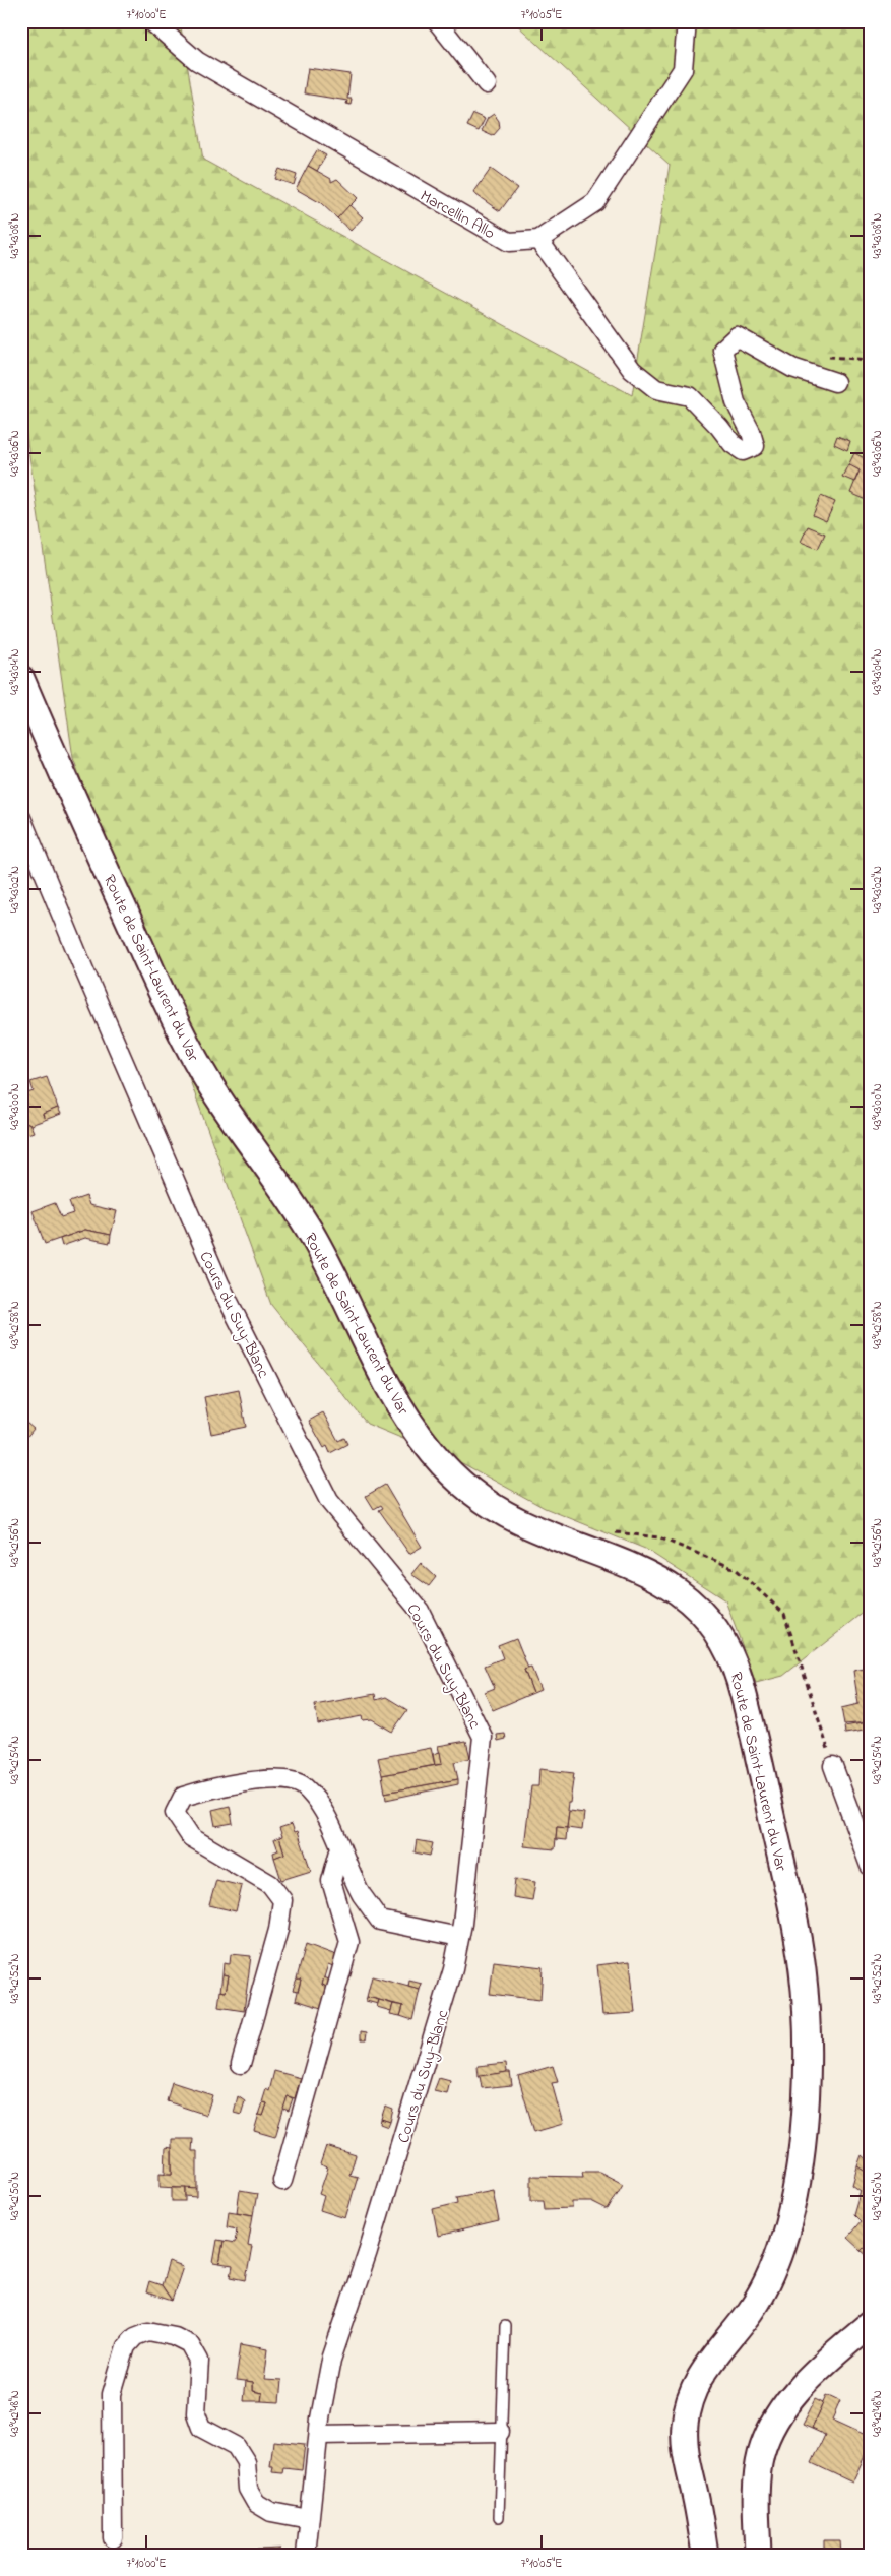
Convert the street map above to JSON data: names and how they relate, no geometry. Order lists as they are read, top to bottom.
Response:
{
  "streets": {
    "main road": ["Route de Saint-Laurent du Var"],
    "street": ["Marcellin Allo", "Cours du Suy-Blanc"]
  },
  "coordinates": [
    "7°10'00\"E",
    "7°10'05\"E",
    "43°43'08\"N",
    "43°43'06\"N",
    "43°43'04\"N",
    "43°43'02\"N",
    "43°43'00\"N",
    "43°42'58\"N",
    "43°42'56\"N",
    "43°42'54\"N",
    "43°42'52\"N",
    "43°42'50\"N",
    "43°42'48\"N"
  ]
}
